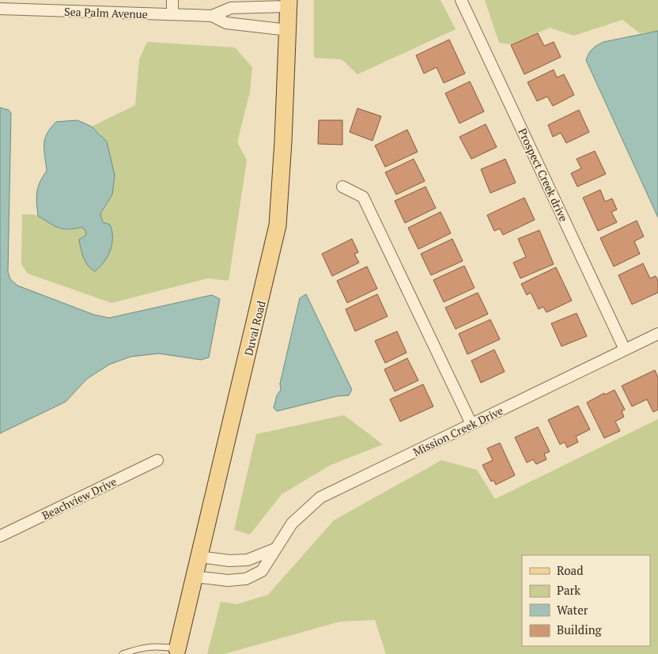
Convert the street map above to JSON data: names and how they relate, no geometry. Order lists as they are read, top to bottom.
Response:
{
  "streets": {
    "main road": ["Duval Road"],
    "street": [
      "Sea Palm Avenue",
      "Prospect Creek drive",
      "Mission Creek Drive",
      "Beachview Drive"
    ]
  },
  "crossings": [
    ["Sea Palm Avenue", "Duval Road"],
    ["Prospect Creek drive", "Mission Creek Drive"],
    ["Duval Road", "Mission Creek Drive"]
  ],
  "legend": [
    "Road",
    "Park",
    "Water",
    "Building"
  ]
}
